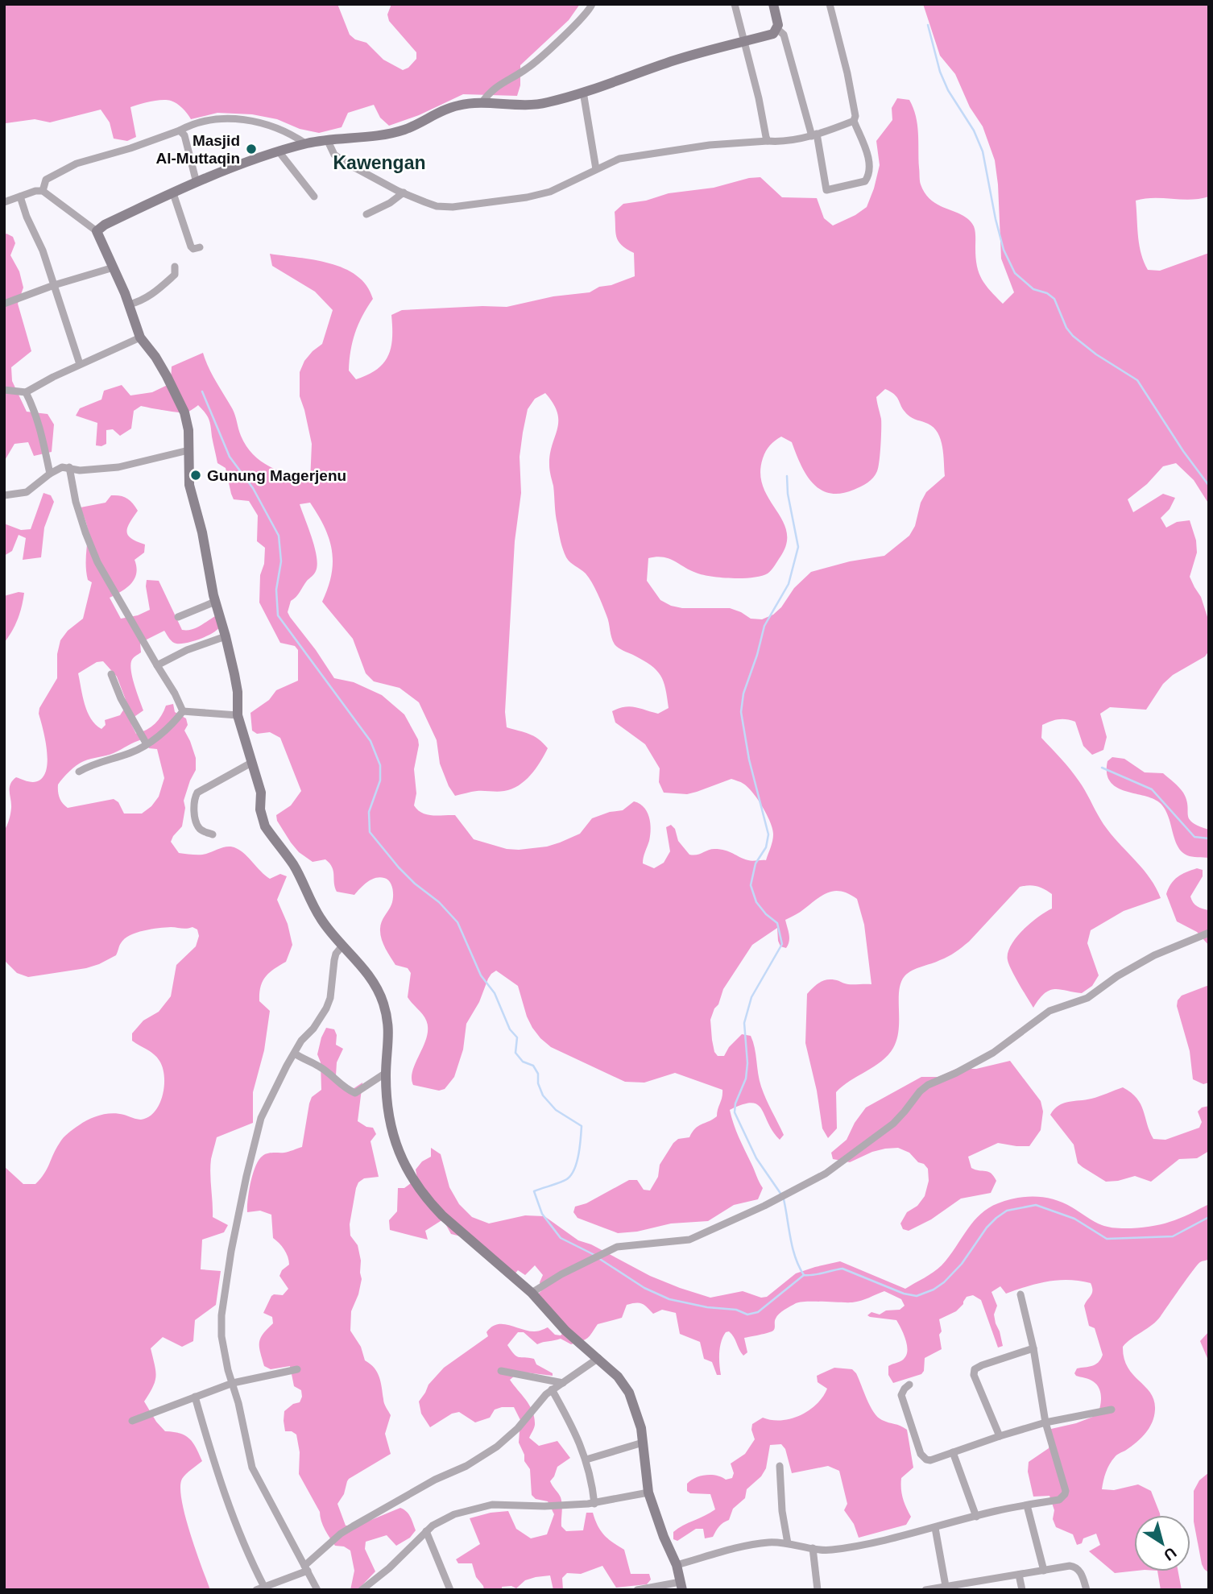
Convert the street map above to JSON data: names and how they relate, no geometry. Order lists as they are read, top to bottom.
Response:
{
  "districts": ["Kawengan"],
  "places": ["Masjid Al-Muttaqin", "Gunung Magerjenu"],
  "north": "bottom right"
}
